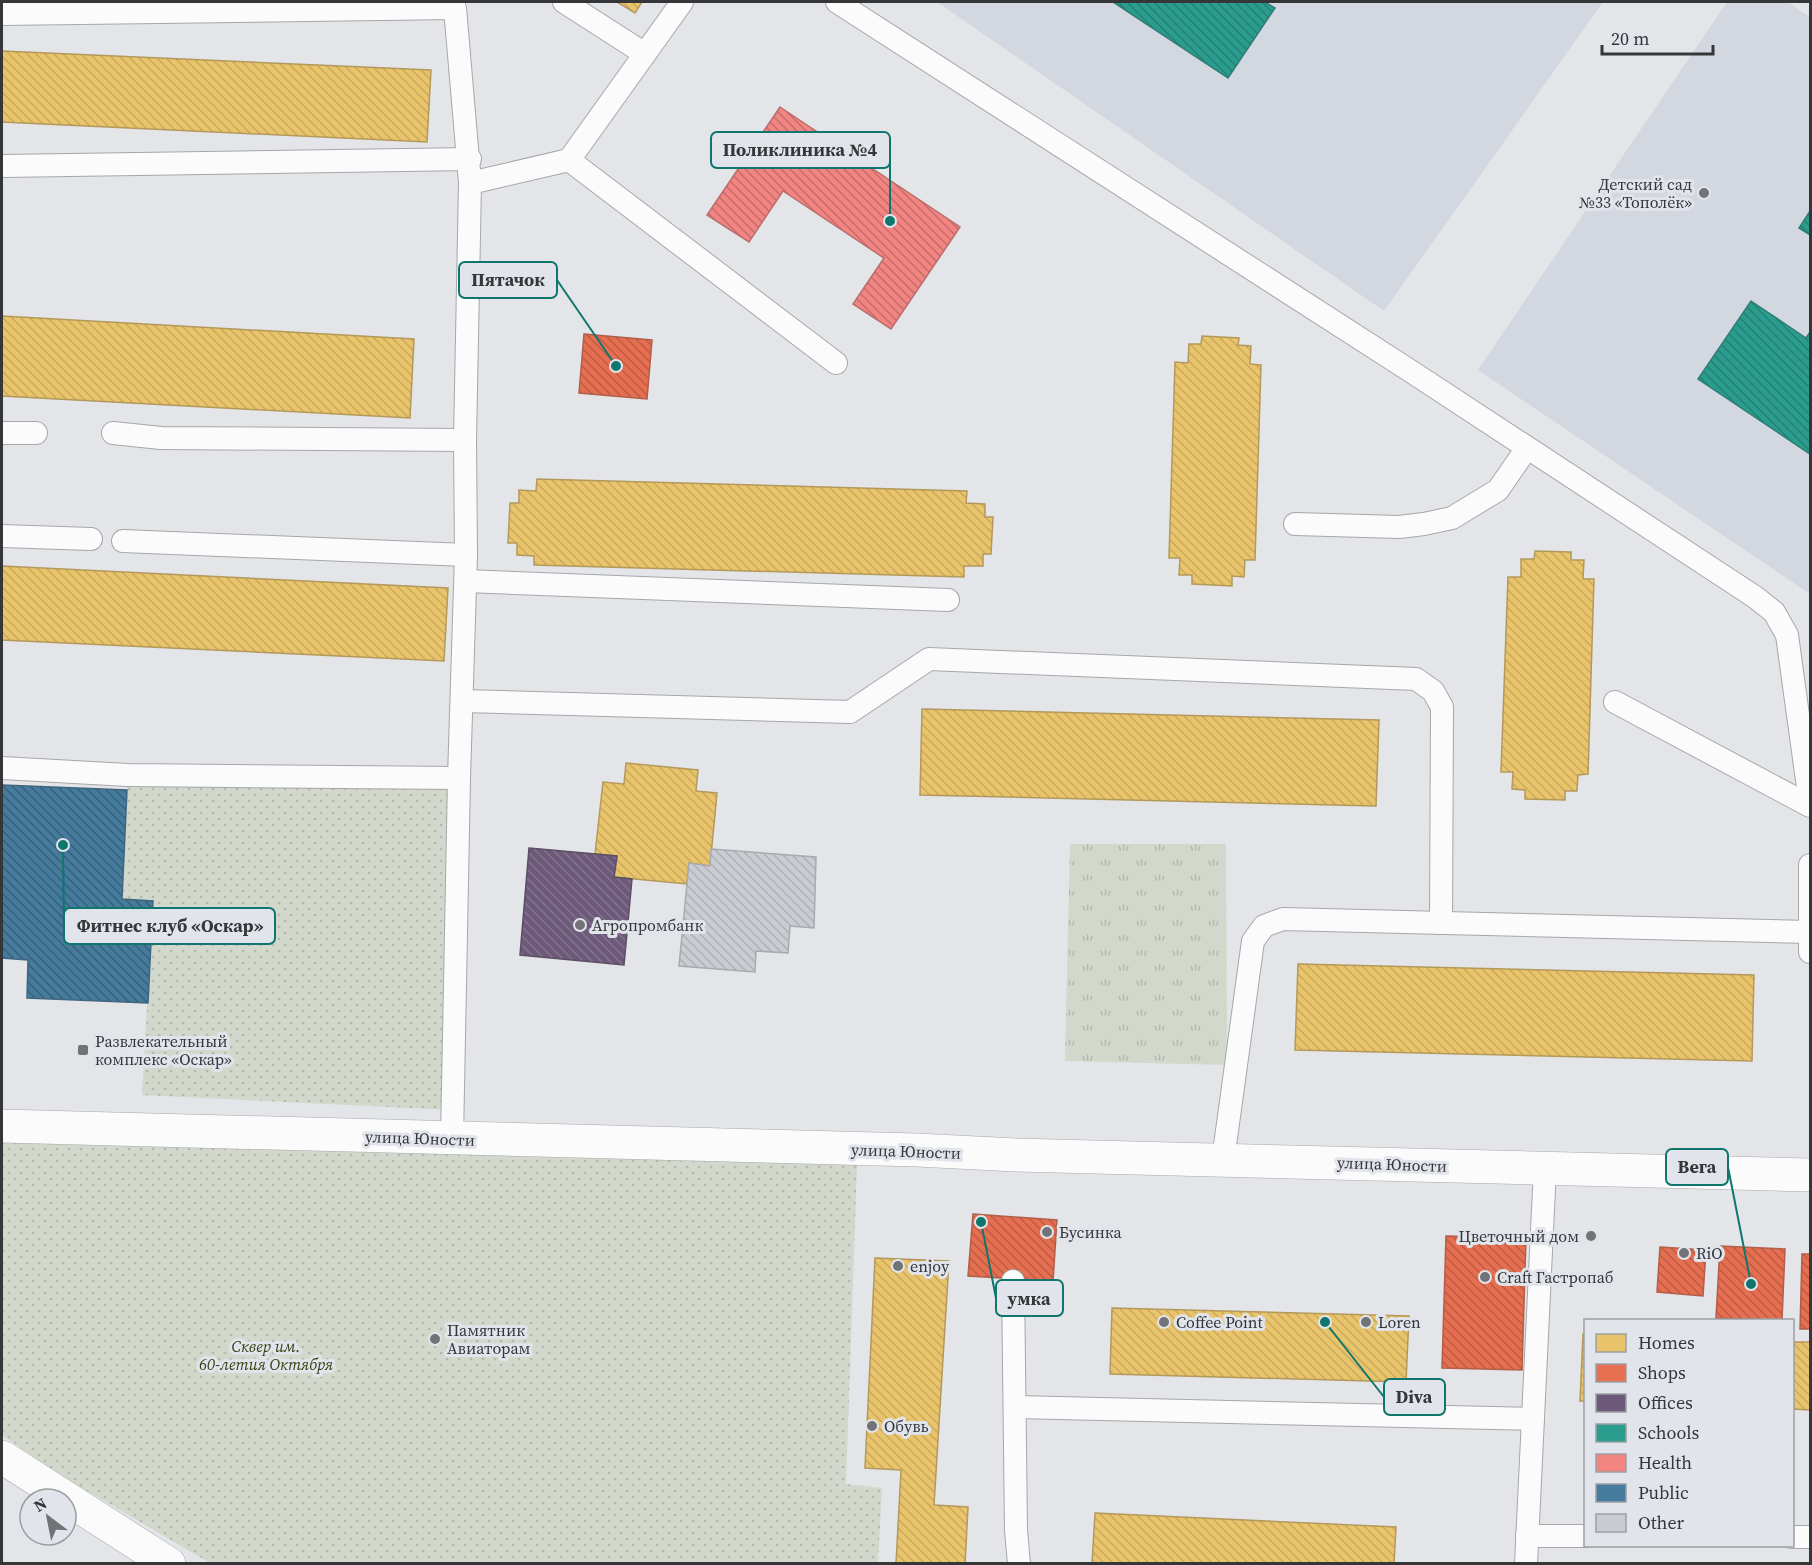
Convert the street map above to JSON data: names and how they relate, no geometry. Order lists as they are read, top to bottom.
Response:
{
  "streets": {
    "street": ["улица Юности"]
  },
  "parks": ["Сквер им. 60-летия Октября"],
  "places": {
    "other": [
      "Детский сад №33 «Тополёк»",
      "Поликлиника №4",
      "Пятачок",
      "Фитнес клуб «Оскар»",
      "Агропромбанк",
      "умка",
      "Бусинка",
      "Цветочный дом",
      "RiO",
      "enjoy",
      "Craft Гастропаб",
      "Вега",
      "Coffee Point",
      "Diva",
      "Loren",
      "Памятник Авиаторам",
      "Обувь"
    ],
    "transit": ["Развлекательный комплекс «Оскар»"]
  },
  "legend": [
    "Homes",
    "Shops",
    "Offices",
    "Schools",
    "Health",
    "Public",
    "Other"
  ],
  "scale_bar": "20 m",
  "north": "top left"
}
